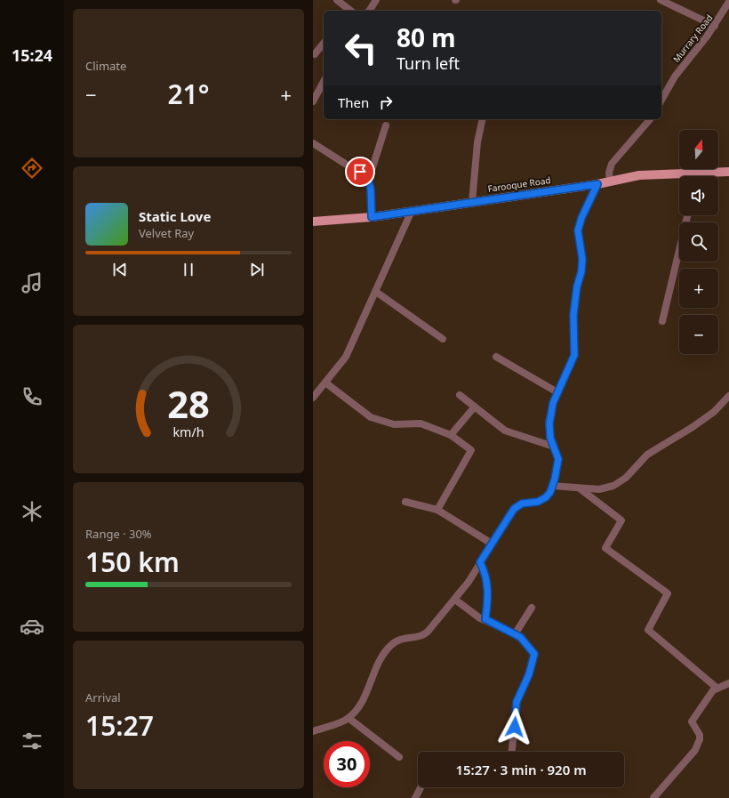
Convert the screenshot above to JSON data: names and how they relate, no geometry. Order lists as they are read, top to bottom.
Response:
{
  "streets": {
    "main road": ["Farooque Road"],
    "street": ["Murrary Road"]
  },
  "north": "top",
  "page": {
    "tabs": "15:24",
    "tile": [
      "Climate",
      ["Range · 30%", "150 km"],
      ["Arrival", "15:27"]
    ],
    "turn": ["80 m", "Turn left"],
    "heat": ["−", "21°", "+"],
    "then": "Then",
    "map_buttons": ["+", "−"],
    "song": ["Static Love", "Velvet Ray"],
    "limit": "30",
    "trip": "15:27 · 3 min · 920 m",
    "gauge": ["28", "km/h"]
  }
}
